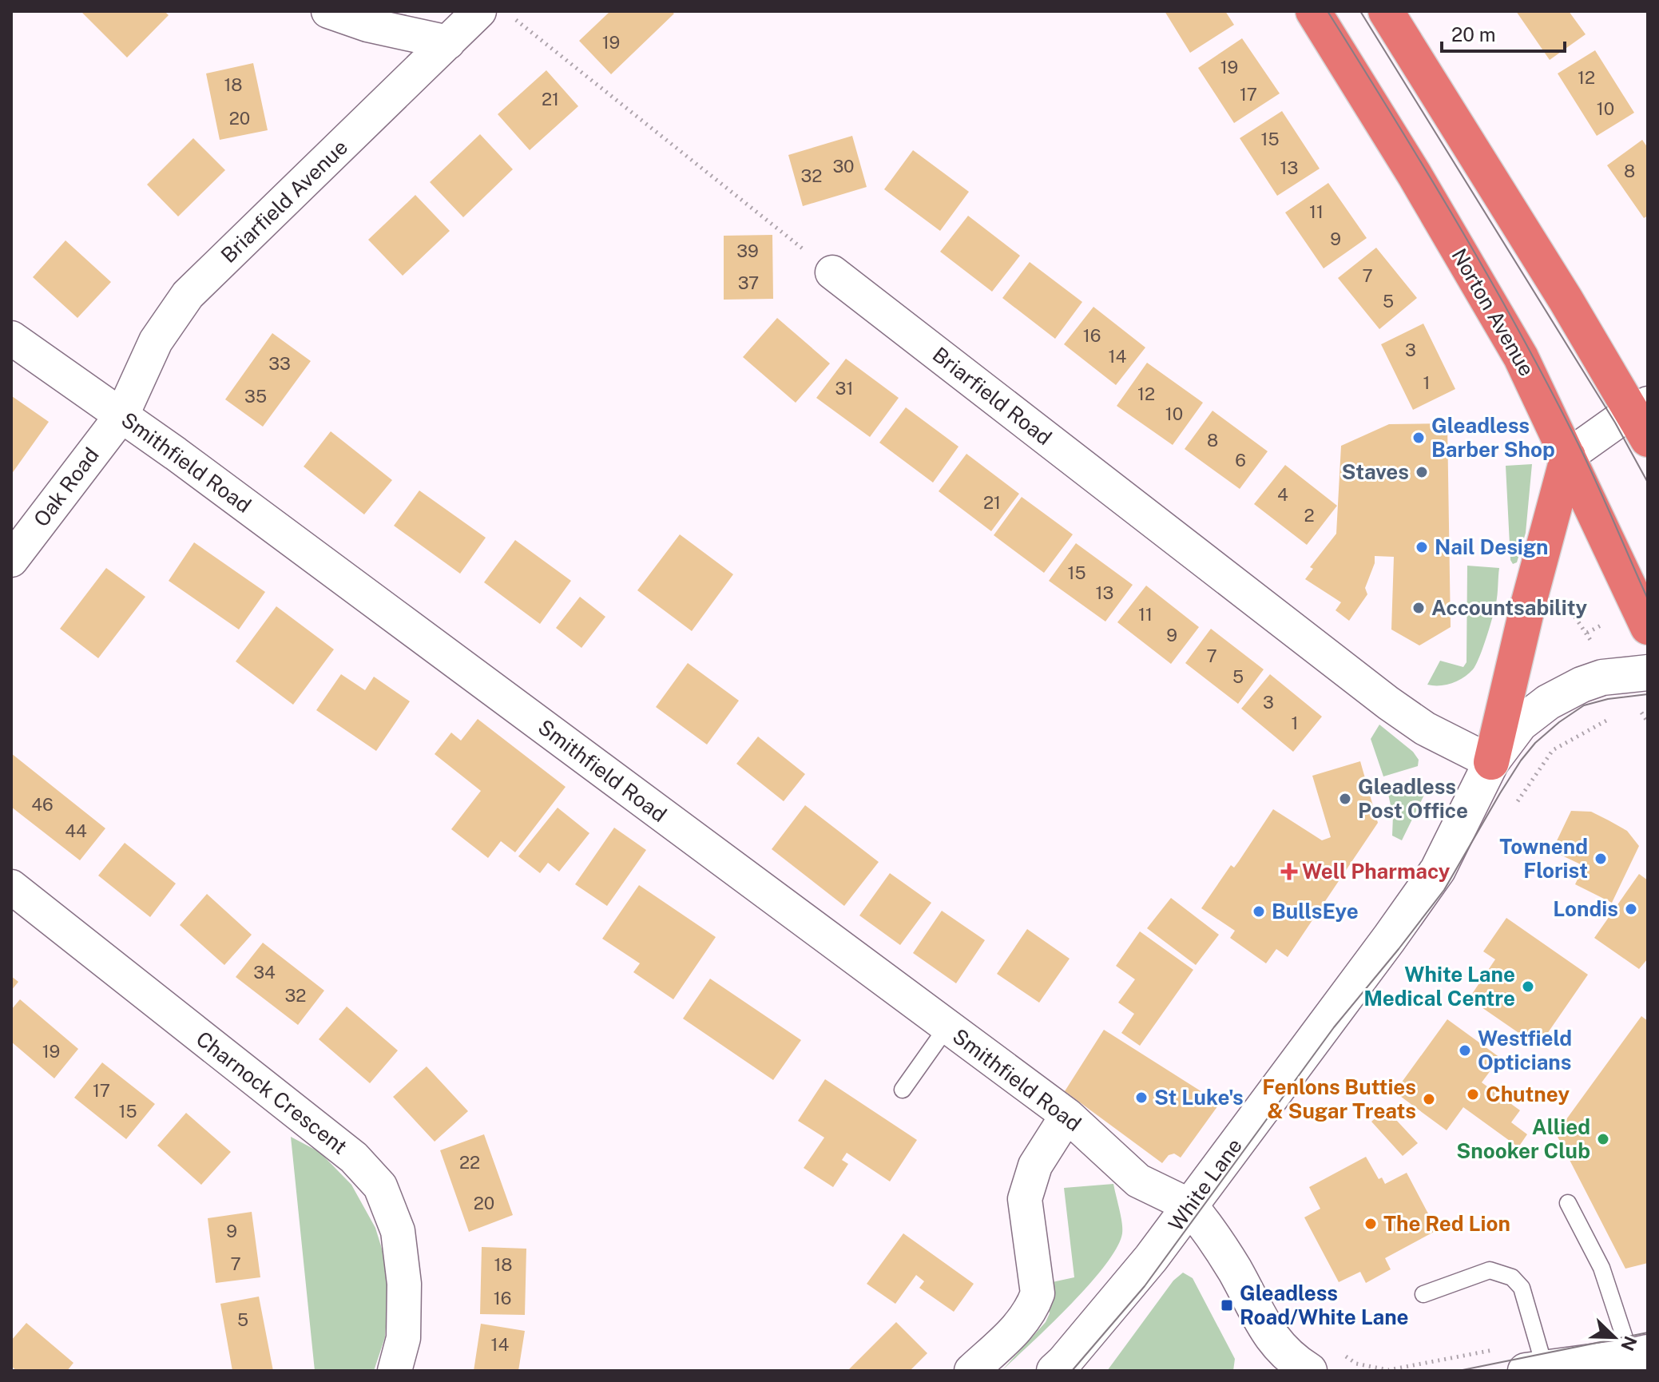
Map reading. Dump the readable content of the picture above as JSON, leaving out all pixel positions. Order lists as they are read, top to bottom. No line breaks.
{"streets":{"highway":["Norton Avenue"],"main road":["White Lane"],"street":["Briarfield Avenue","Briarfield Road","Smithfield Road","Oak Road","Charnock Crescent"]},"crossings":[["Briarfield Avenue","Smithfield Road"],["Briarfield Avenue","Oak Road"],["Briarfield Road","White Lane"],["Smithfield Road","Oak Road"],["Smithfield Road","White Lane"]],"places":{"other":["Gleadless Barber Shop","Staves","Nail Design","Accountsability","Gleadless Post Office","Townend Florist","Londis","BullsEye","White Lane Medical Centre","Westfield Opticians","Chutney","St Luke's","Fenlons Butties & Sugar Treats","Allied Snooker Club","The Red Lion"],"health":["Well Pharmacy"],"transit":["Gleadless Road/White Lane"]},"house_numbers":["19","19","12","18","17","21","10","20","15","30","13","8","32","11","9","39","7","37","5","16","3","14","33","1","31","12","35","10","8","6","4","21","2","15","13","11","9","7","5","3","1","46","44","34","32","19","17","15","22","20","9","7","18","16","5","14"],"scale_bar":"20 m","north":"bottom right"}
